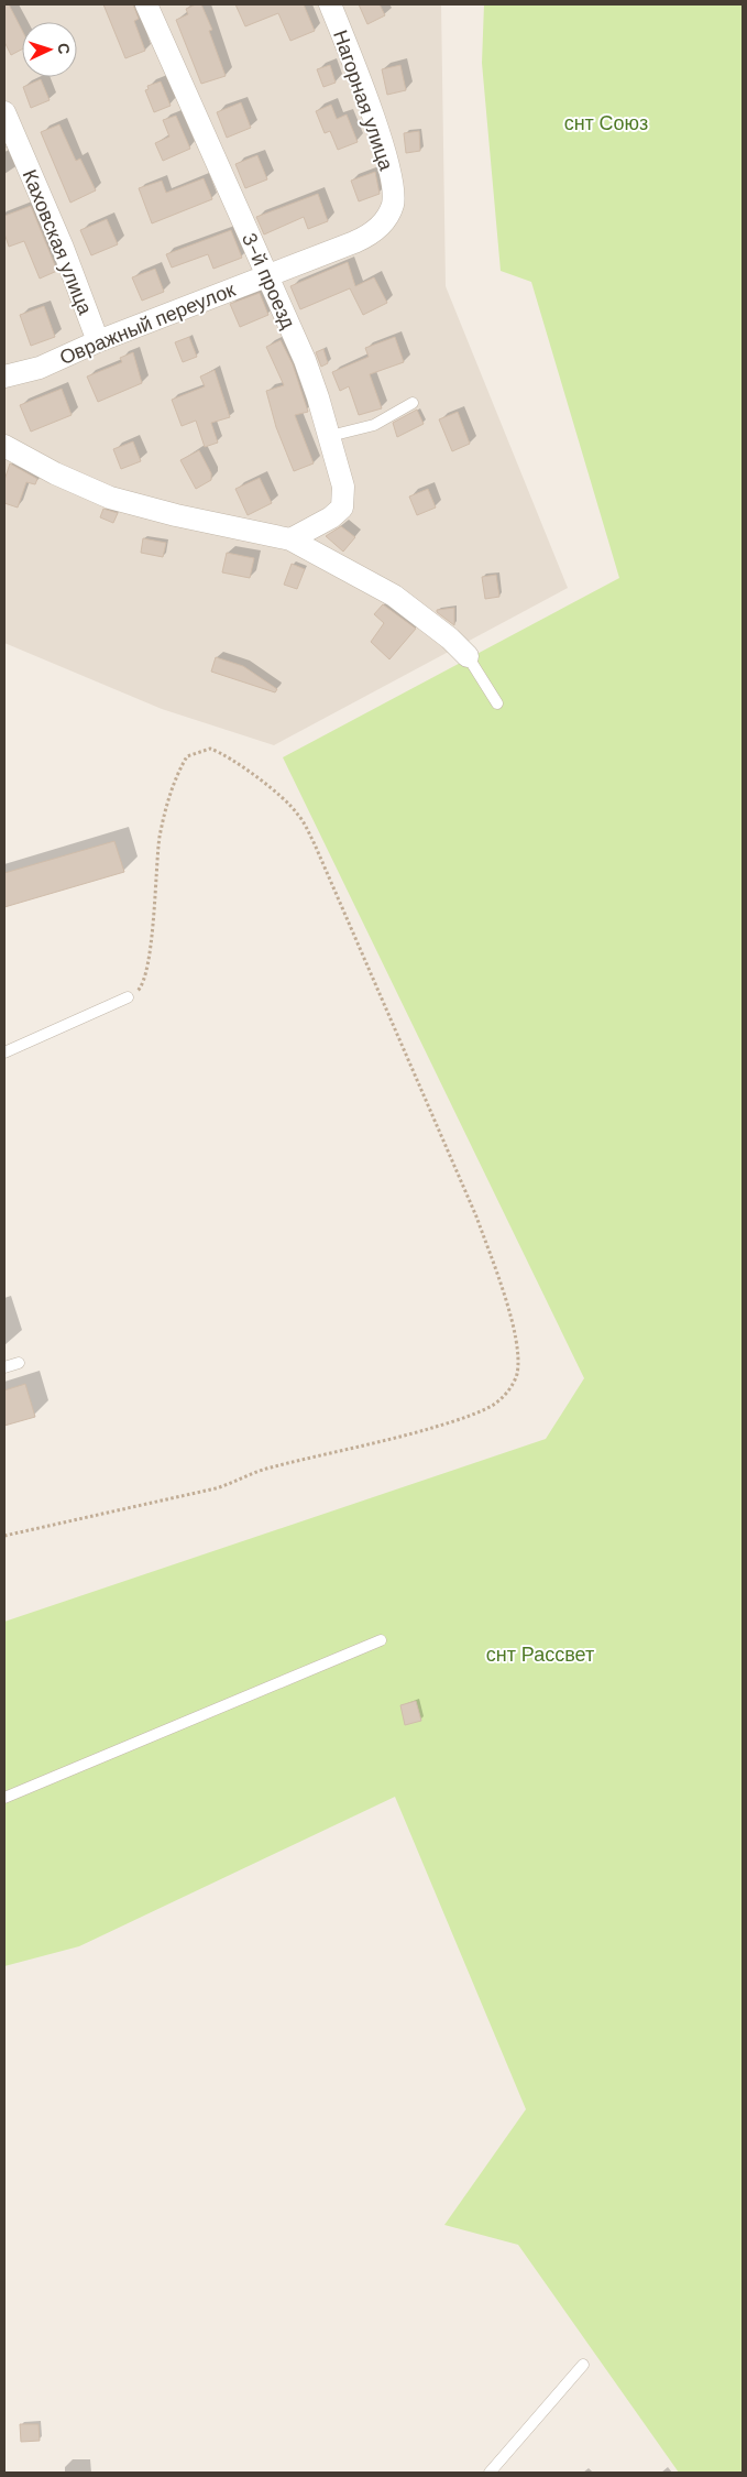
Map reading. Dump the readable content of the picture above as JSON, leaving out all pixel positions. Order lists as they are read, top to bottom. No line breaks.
{"streets":{"street":["Нагорная улица","Каховская улица","3-й проезд","Овражный переулок"]},"crossings":[["Нагорная улица","Овражный переулок"],["Каховская улица","Овражный переулок"],["3-й проезд","Овражный переулок"]],"parks":["снт Союз","снт Рассвет"],"north":"right"}
